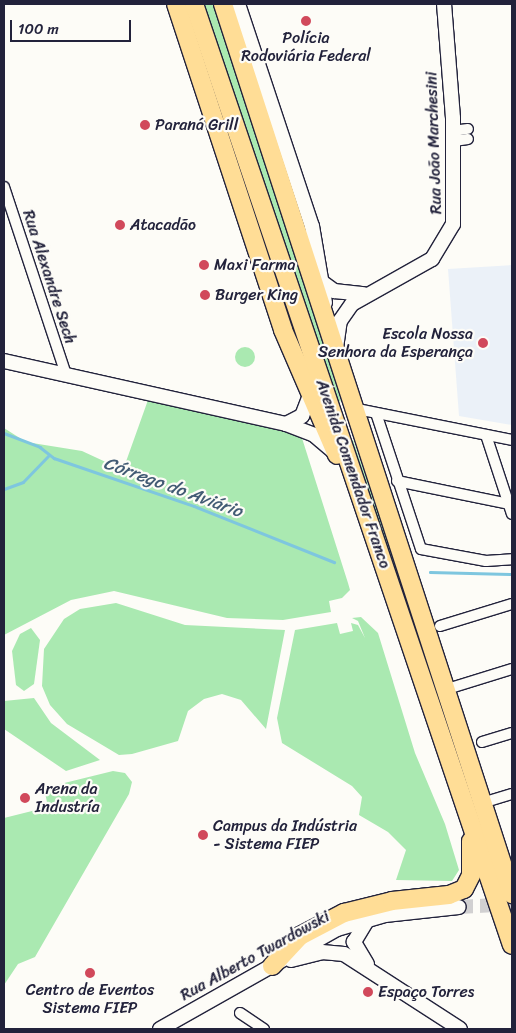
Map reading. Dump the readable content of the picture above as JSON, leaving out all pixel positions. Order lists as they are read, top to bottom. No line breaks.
{"streets":{"highway":["Avenida Comendador Franco"],"main road":["Rua João Marchesini","Rua Alberto Twardowski"],"street":["Rua Alexandre Sech"]},"crossings":[["Rua João Marchesini","Avenida Comendador Franco"]],"water":["Córrego do Aviário"],"places":["Polícia Rodoviária Federal","Paraná Grill","Atacadão","Maxi Farma","Burger King","Escola Nossa Senhora da Esperança","Arena da Industría","Campus da Indústria - Sistema FIEP","Centro de Eventos Sistema FIEP","Espaço Torres"],"scale_bar":"100 m"}
